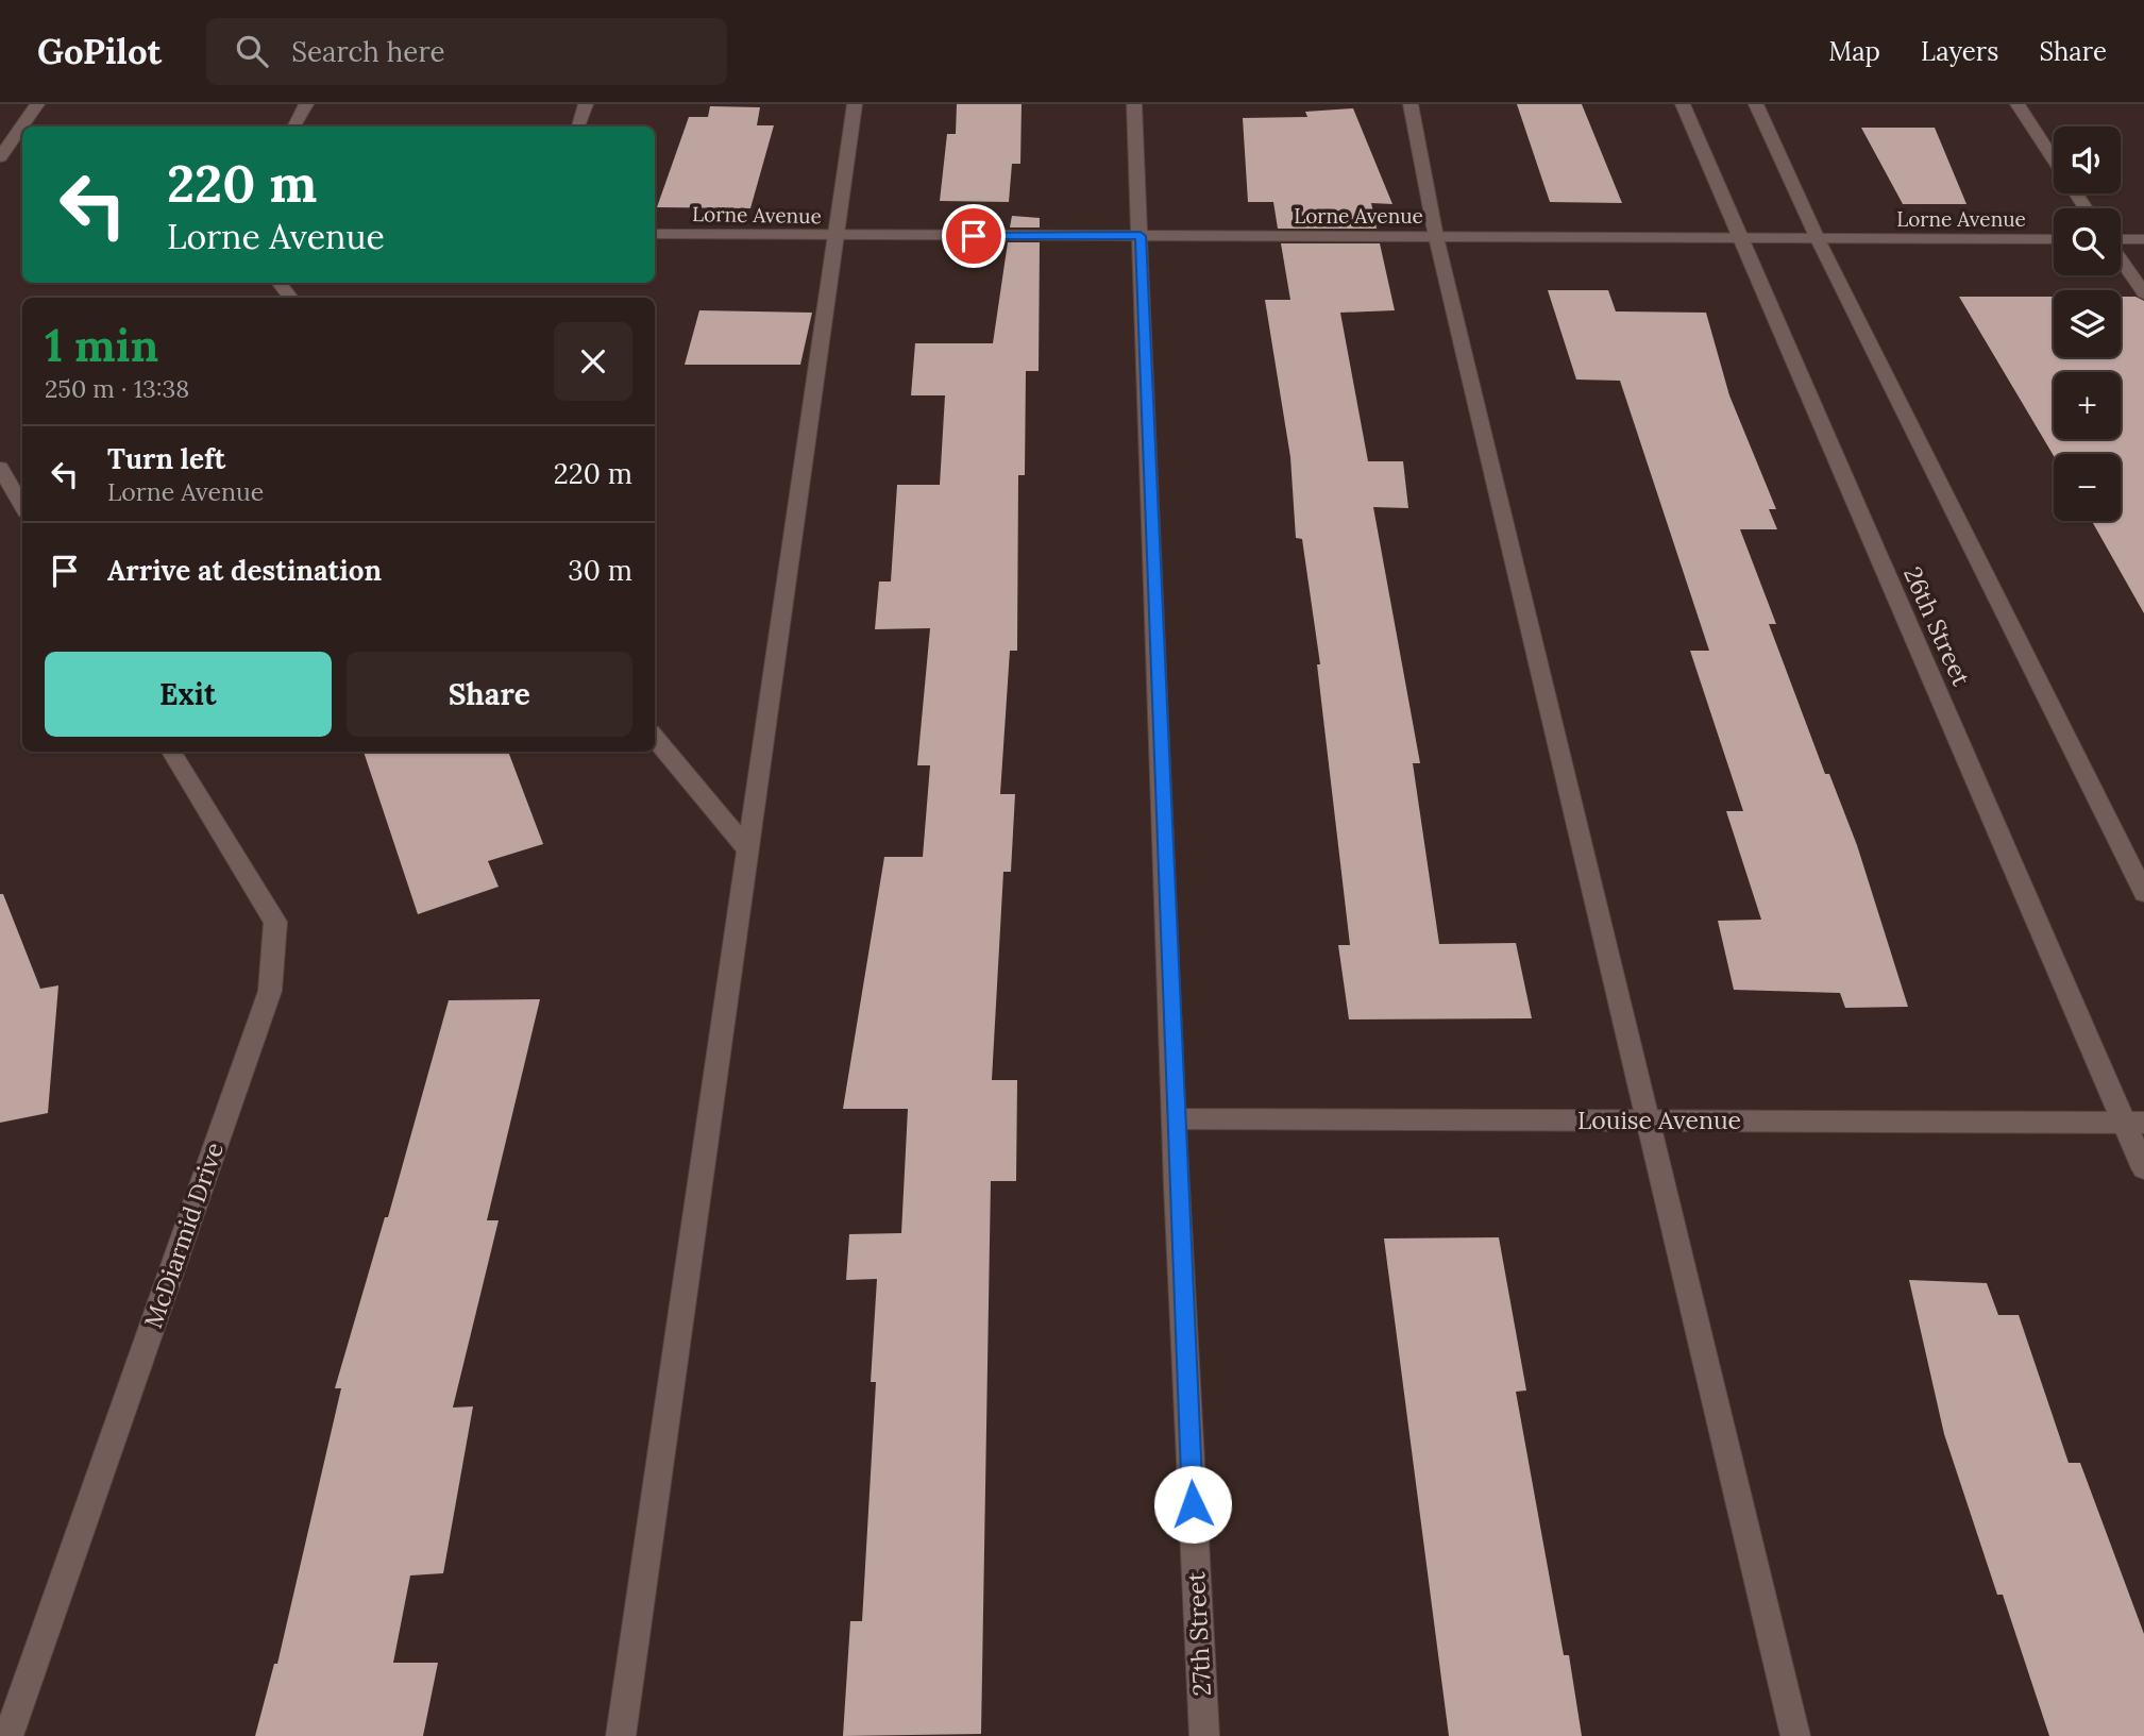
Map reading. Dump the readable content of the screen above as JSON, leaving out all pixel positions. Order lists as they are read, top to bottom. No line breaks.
{"streets":{"street":["Lorne Avenue","26th Street","Louise Avenue","McDiarmid Drive","27th Street"]},"crossings":[["Lorne Avenue","26th Street"],["Lorne Avenue","27th Street"],["26th Street","Louise Avenue"],["Louise Avenue","27th Street"]],"page":{"header":"GoPilot","search":"Search here","nav":["Map","Layers","Share"],"map_buttons":["+","−"],"turn":["220 m","Lorne Avenue"],"heading":["1 min","250 m · 13:38"],"list":[{"name":"Turn left","note":"Lorne Avenue","value":"220 m"},{"name":"Arrive at destination","value":"30 m"}],"buttons":["Exit","Share"]}}
